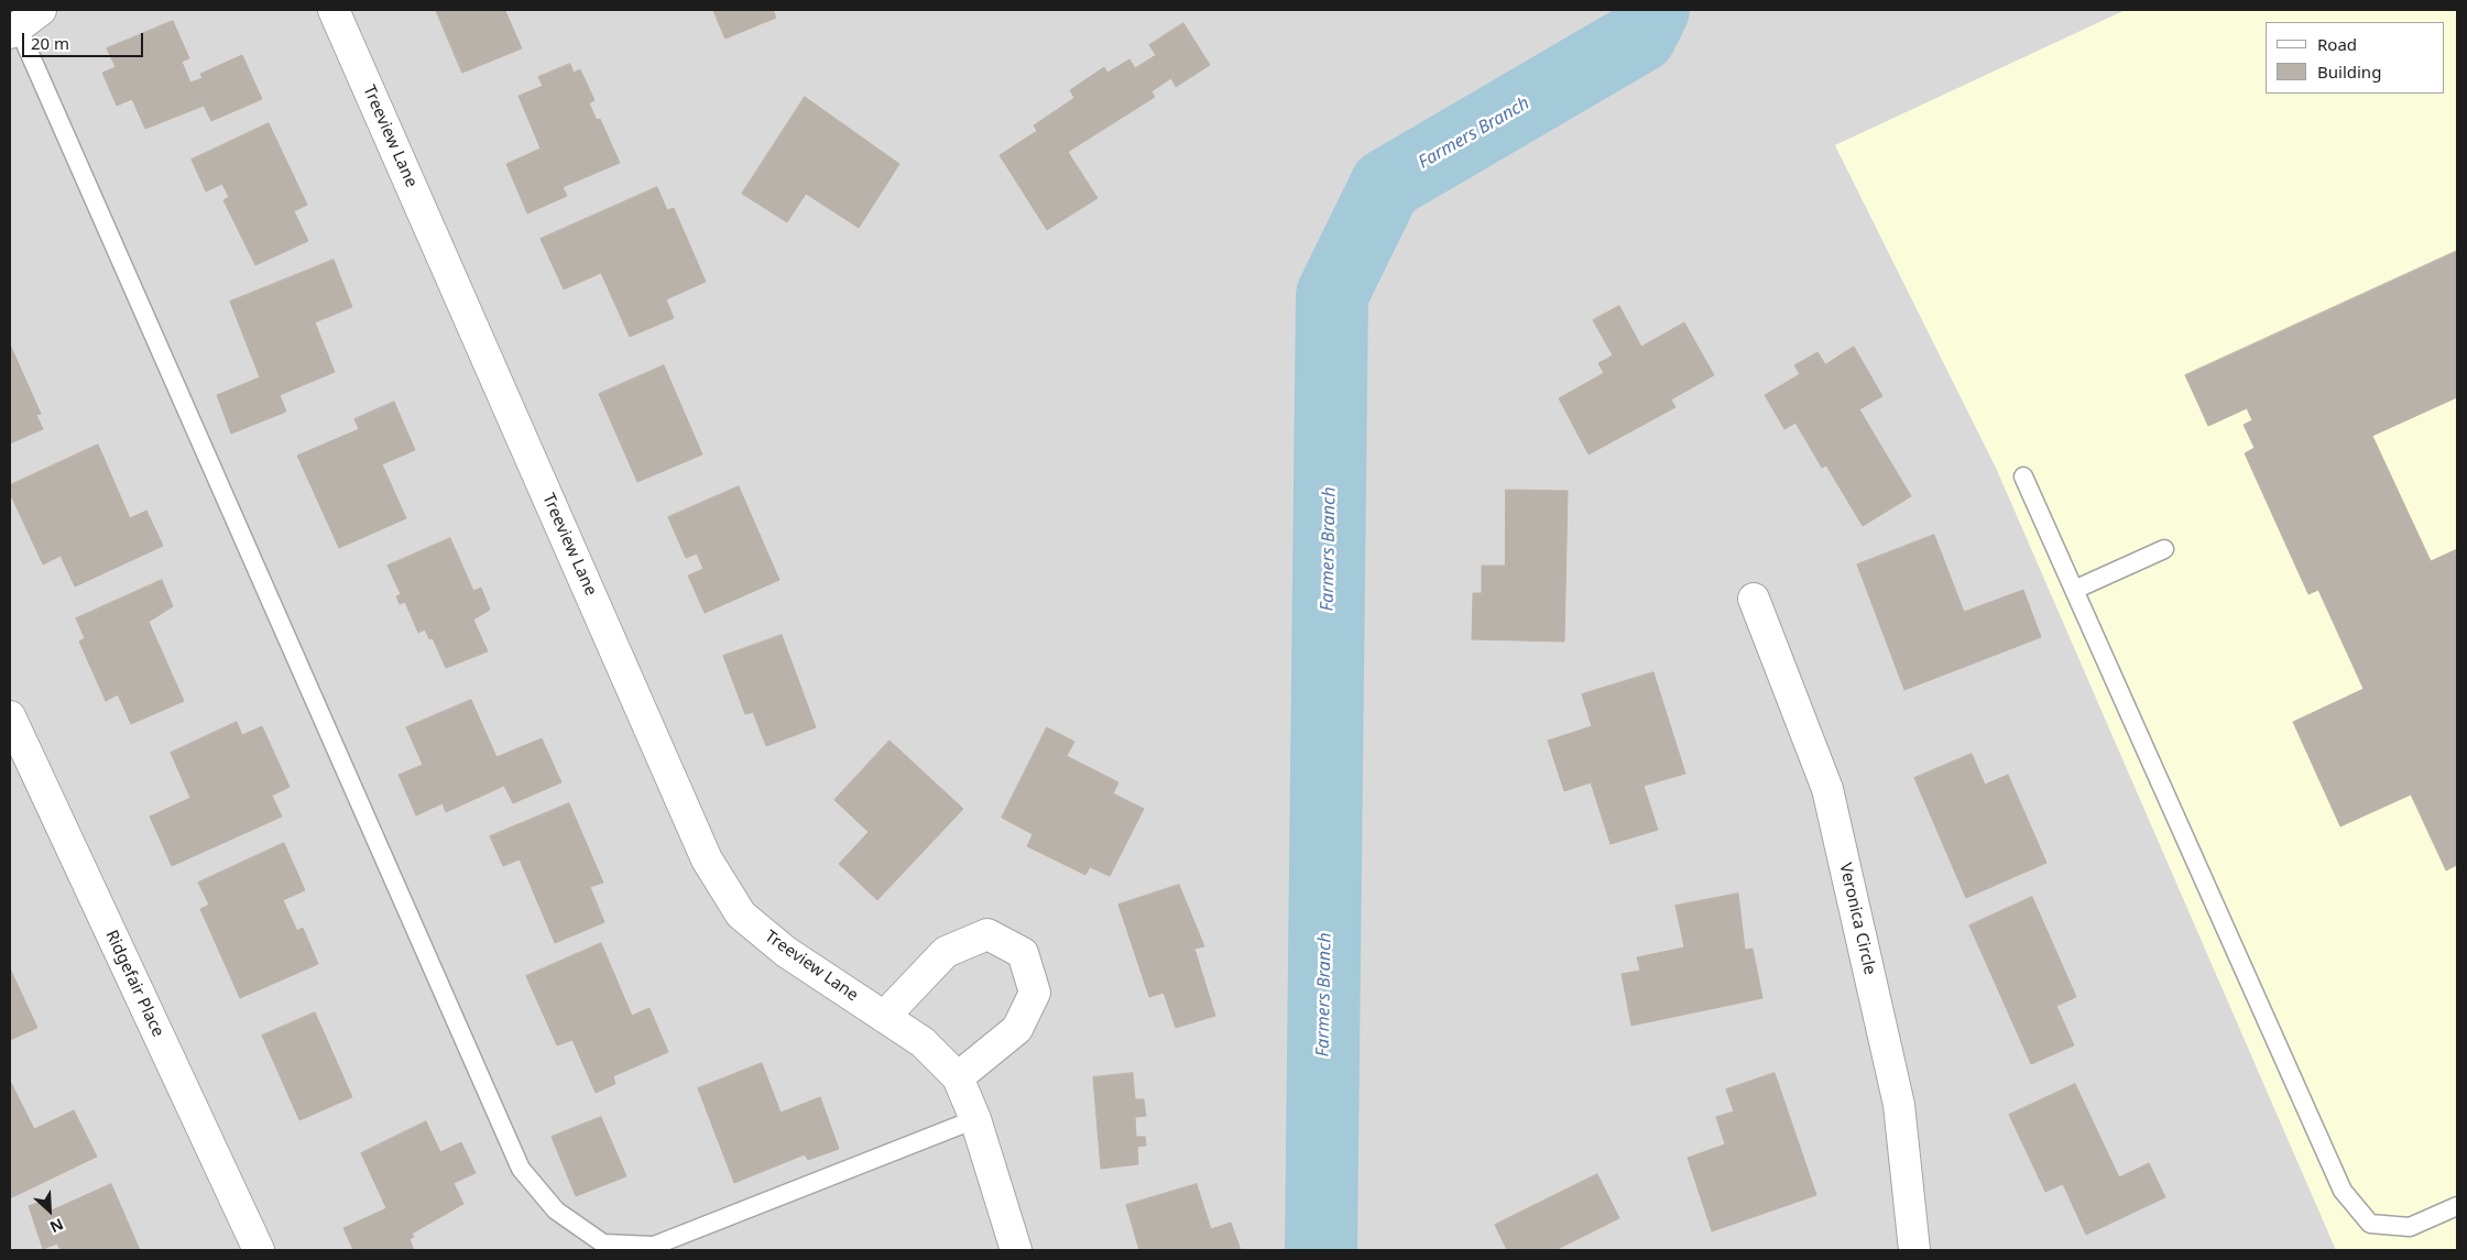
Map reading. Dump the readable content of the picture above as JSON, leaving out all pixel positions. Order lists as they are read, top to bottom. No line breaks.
{"streets":{"street":["Treeview Lane","Veronica Circle","Ridgefair Place"]},"water":["Farmers Branch"],"legend":["Road","Building"],"scale_bar":"20 m","north":"bottom right"}
